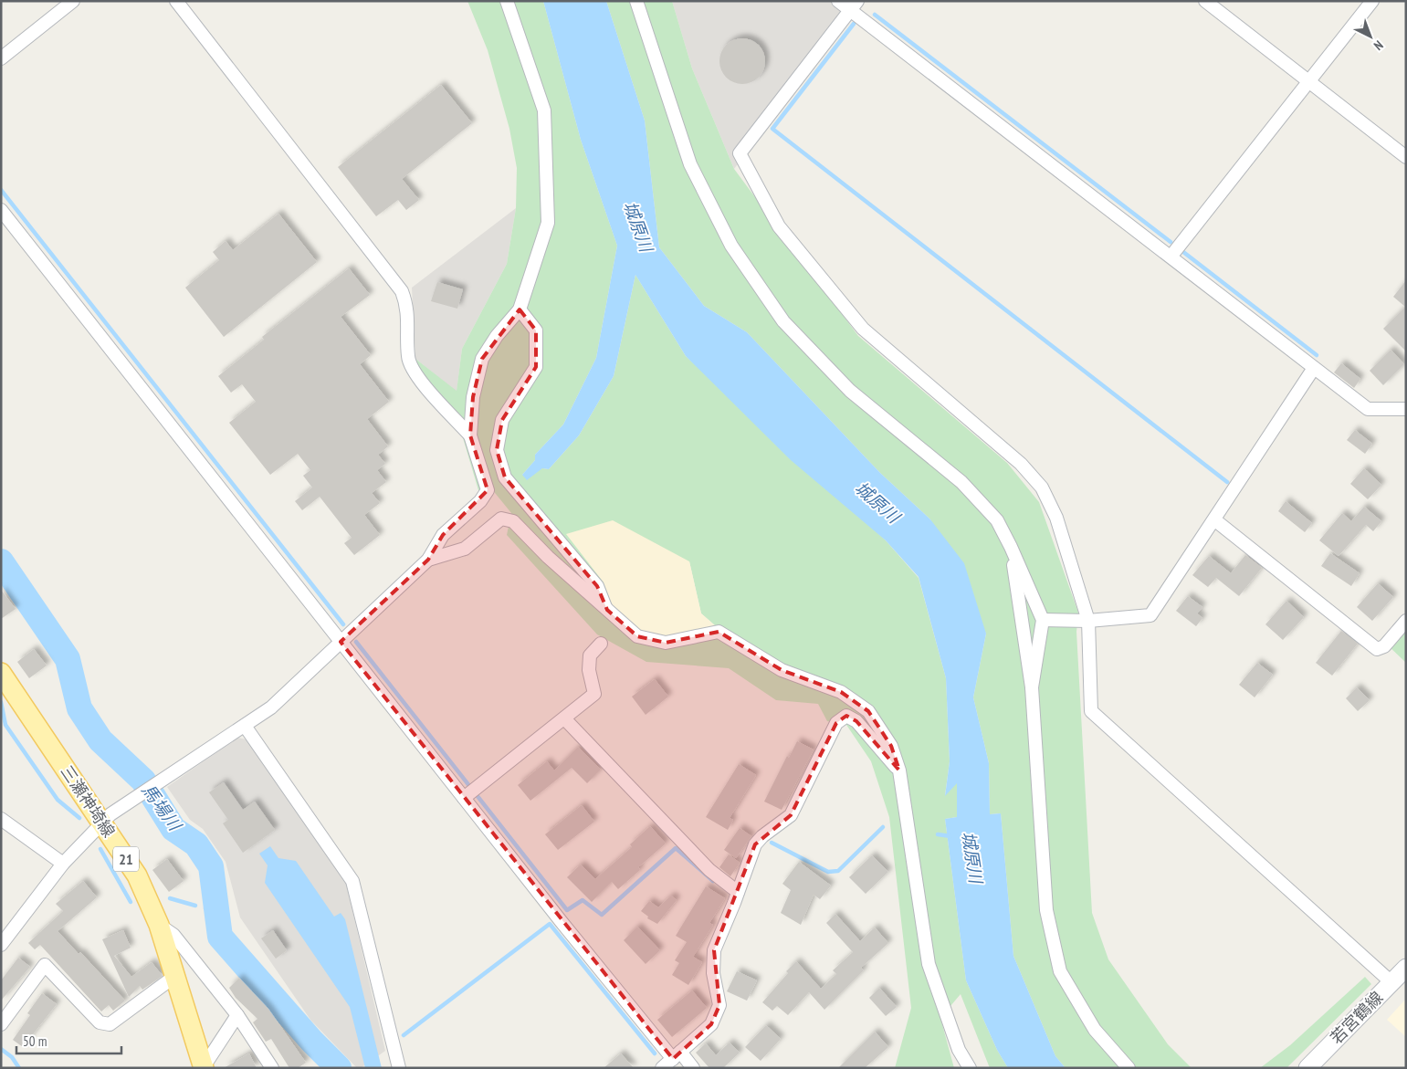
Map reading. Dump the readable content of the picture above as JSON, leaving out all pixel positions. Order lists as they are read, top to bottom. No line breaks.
{"streets":{"main road":["三瀬神埼線","21","若宮鶴線"]},"water":["城原川","馬場川"],"scale_bar":"50 m","north":"bottom right"}
